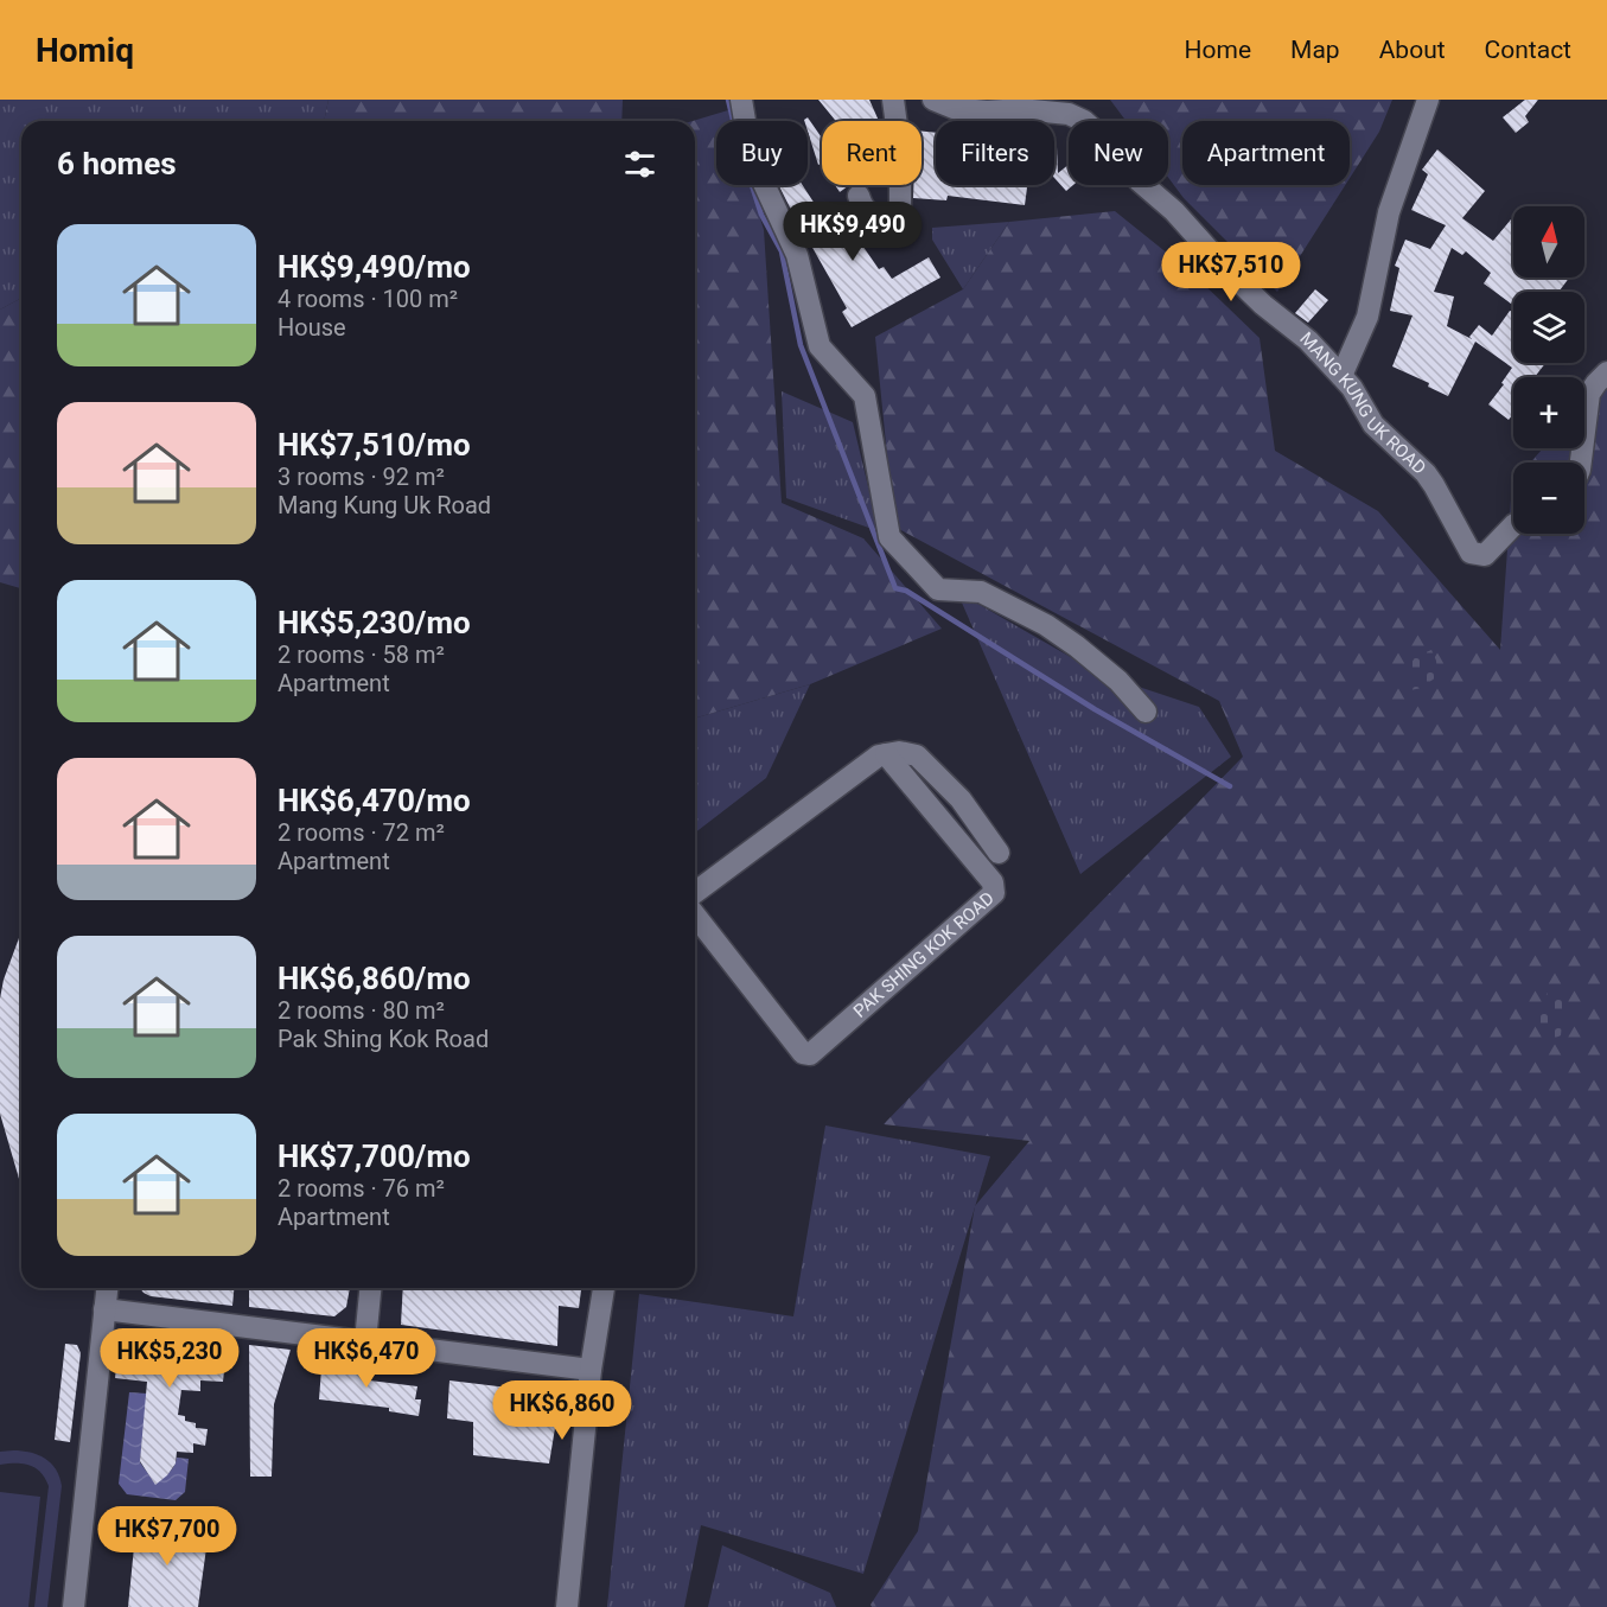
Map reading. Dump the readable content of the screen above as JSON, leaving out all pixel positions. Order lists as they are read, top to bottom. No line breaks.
{"streets":{"street":["MANG KUNG UK ROAD","PAK SHING KOK ROAD"]},"north":"top","page":{"header":"Homiq","nav":["Home","Map","About","Contact"],"chip":["Buy","Rent","Filters","New","Apartment"],"heading":"6 homes","price":["HK$9,490","HK$7,510","HK$5,230","HK$6,470","HK$6,860","HK$7,700"],"map_buttons":["+","−"],"list":[{"name":"HK$9,490/mo","note":"4 rooms · 100 m² · House"},{"name":"HK$7,510/mo","note":"3 rooms · 92 m² · Mang Kung Uk Road"},{"name":"HK$5,230/mo","note":"2 rooms · 58 m² · Apartment"},{"name":"HK$6,470/mo","note":"2 rooms · 72 m² · Apartment"},{"name":"HK$6,860/mo","note":"2 rooms · 80 m² · Pak Shing Kok Road"},{"name":"HK$7,700/mo","note":"2 rooms · 76 m² · Apartment"}]}}
